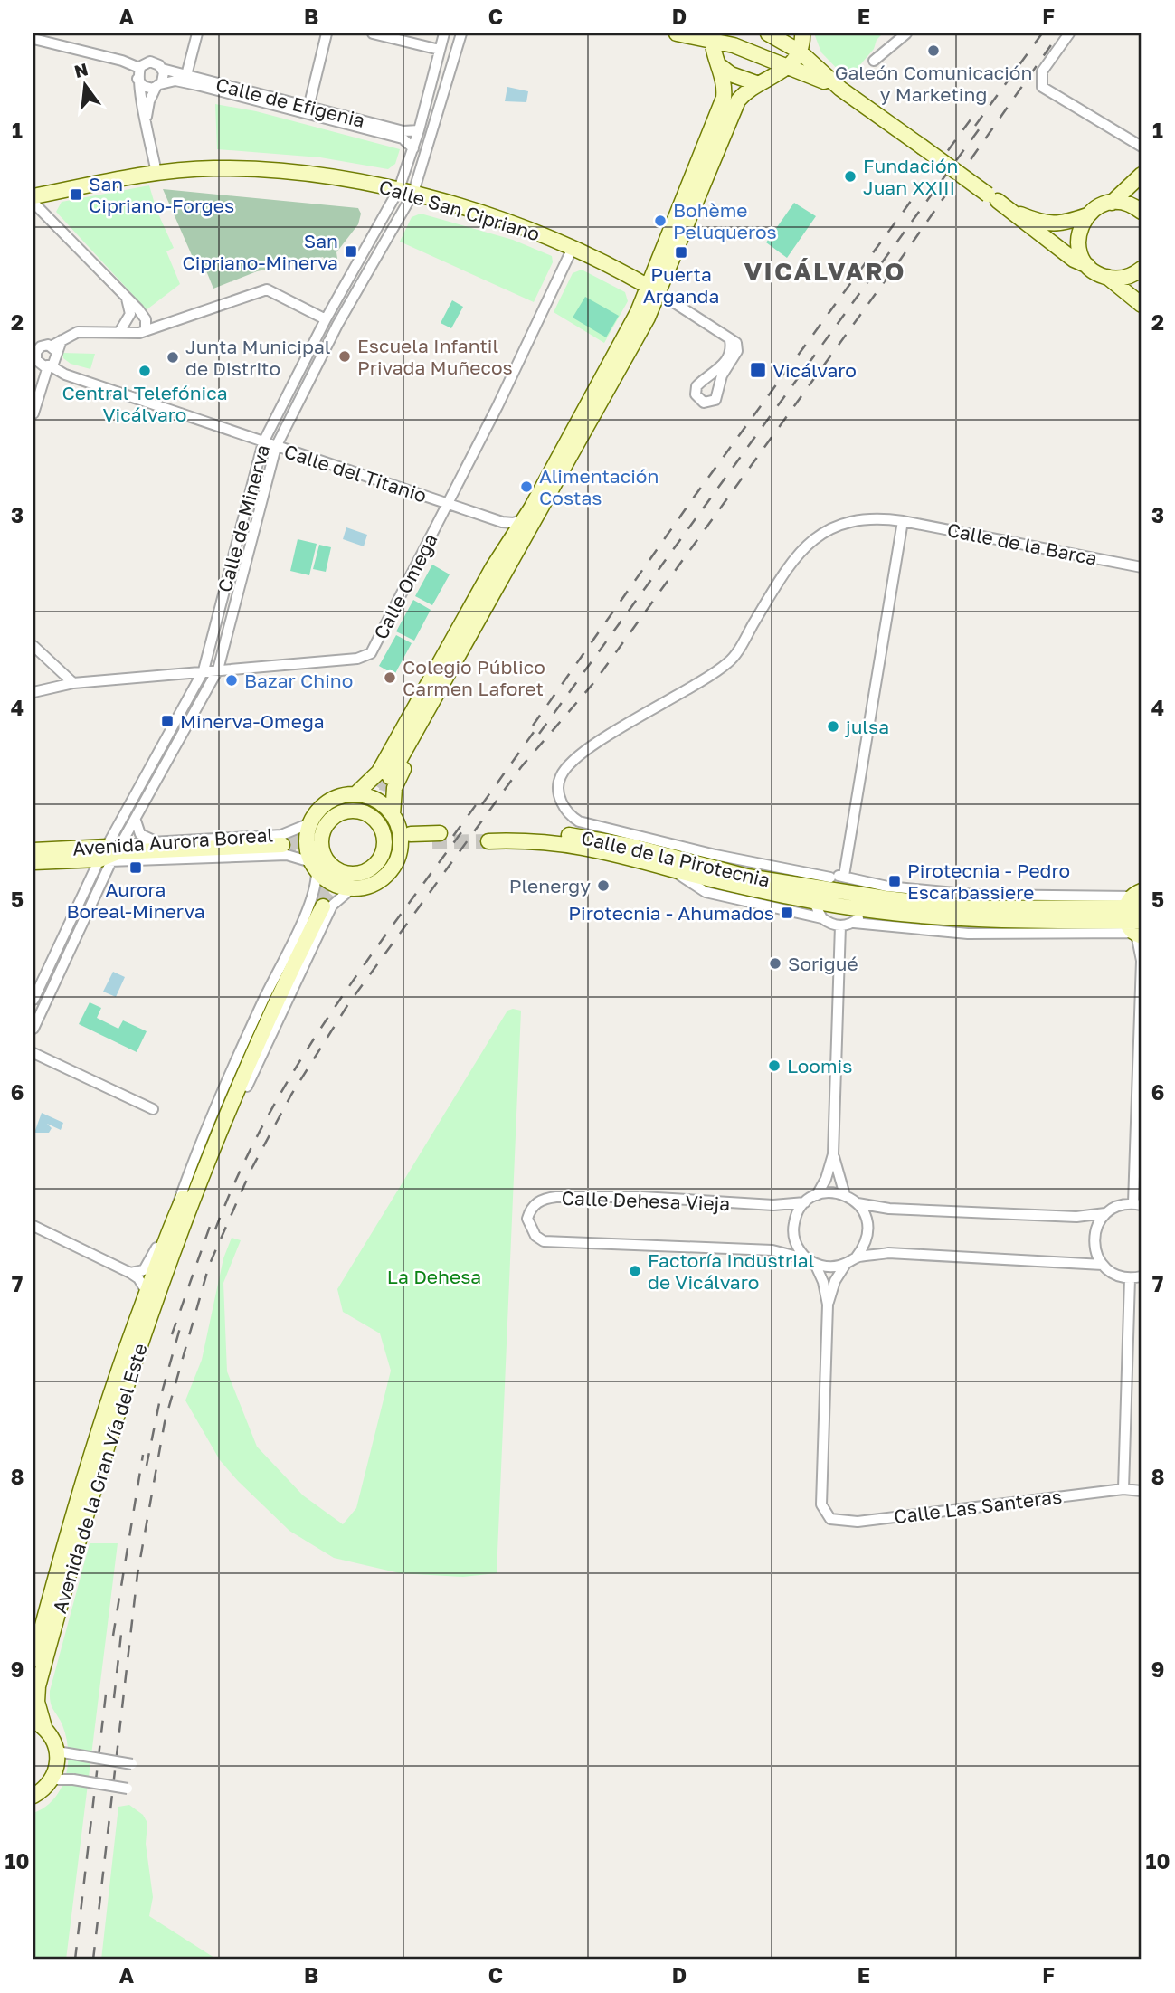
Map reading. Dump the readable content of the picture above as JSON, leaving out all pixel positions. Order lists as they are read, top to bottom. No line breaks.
{"streets":{"main road":["Calle San Cipriano","Avenida Aurora Boreal","Calle de la Pirotecnia","Avenida de la Gran Vía del Este"],"street":["Calle de Efigenia","Calle del Titanio","Calle de Minerva","Calle de la Barca","Calle Omega","Calle Dehesa Vieja","Calle Las Santeras"]},"crossings":[["Calle de Efigenia","Calle de Minerva"],["Calle San Cipriano","Calle de Minerva"],["Calle San Cipriano","Calle Omega"],["Calle del Titanio","Calle de Minerva"],["Calle del Titanio","Calle Omega"],["Calle de Minerva","Calle Omega"],["Calle de Minerva","Avenida Aurora Boreal"],["Calle de la Barca","Calle de la Pirotecnia"],["Avenida Aurora Boreal","Avenida de la Gran Vía del Este"]],"districts":["VICÁLVARO"],"parks":["La Dehesa"],"places":{"other":["Galeón Comunicación y Marketing","Fundación Juan XXIII","Bohème Peluqueros","Escuela Infantil Privada Muñecos","Junta Municipal de Distrito","Central Telefónica Vicálvaro","Alimentación Costas","Colegio Público Carmen Laforet","Bazar Chino","julsa","Plenergy","Sorigué","Loomis","Factoría Industrial de Vicálvaro"],"transit":["San Cipriano-Forges","San Cipriano-Minerva","Puerta Arganda","Vicálvaro","Minerva-Omega","Aurora Boreal-Minerva","Pirotecnia - Pedro Escarbassiere","Pirotecnia - Ahumados"]},"north":"top","grid":{"columns":["A","B","C","D","E","F"],"rows":["1","2","3","4","5","6","7","8","9","10"]}}
